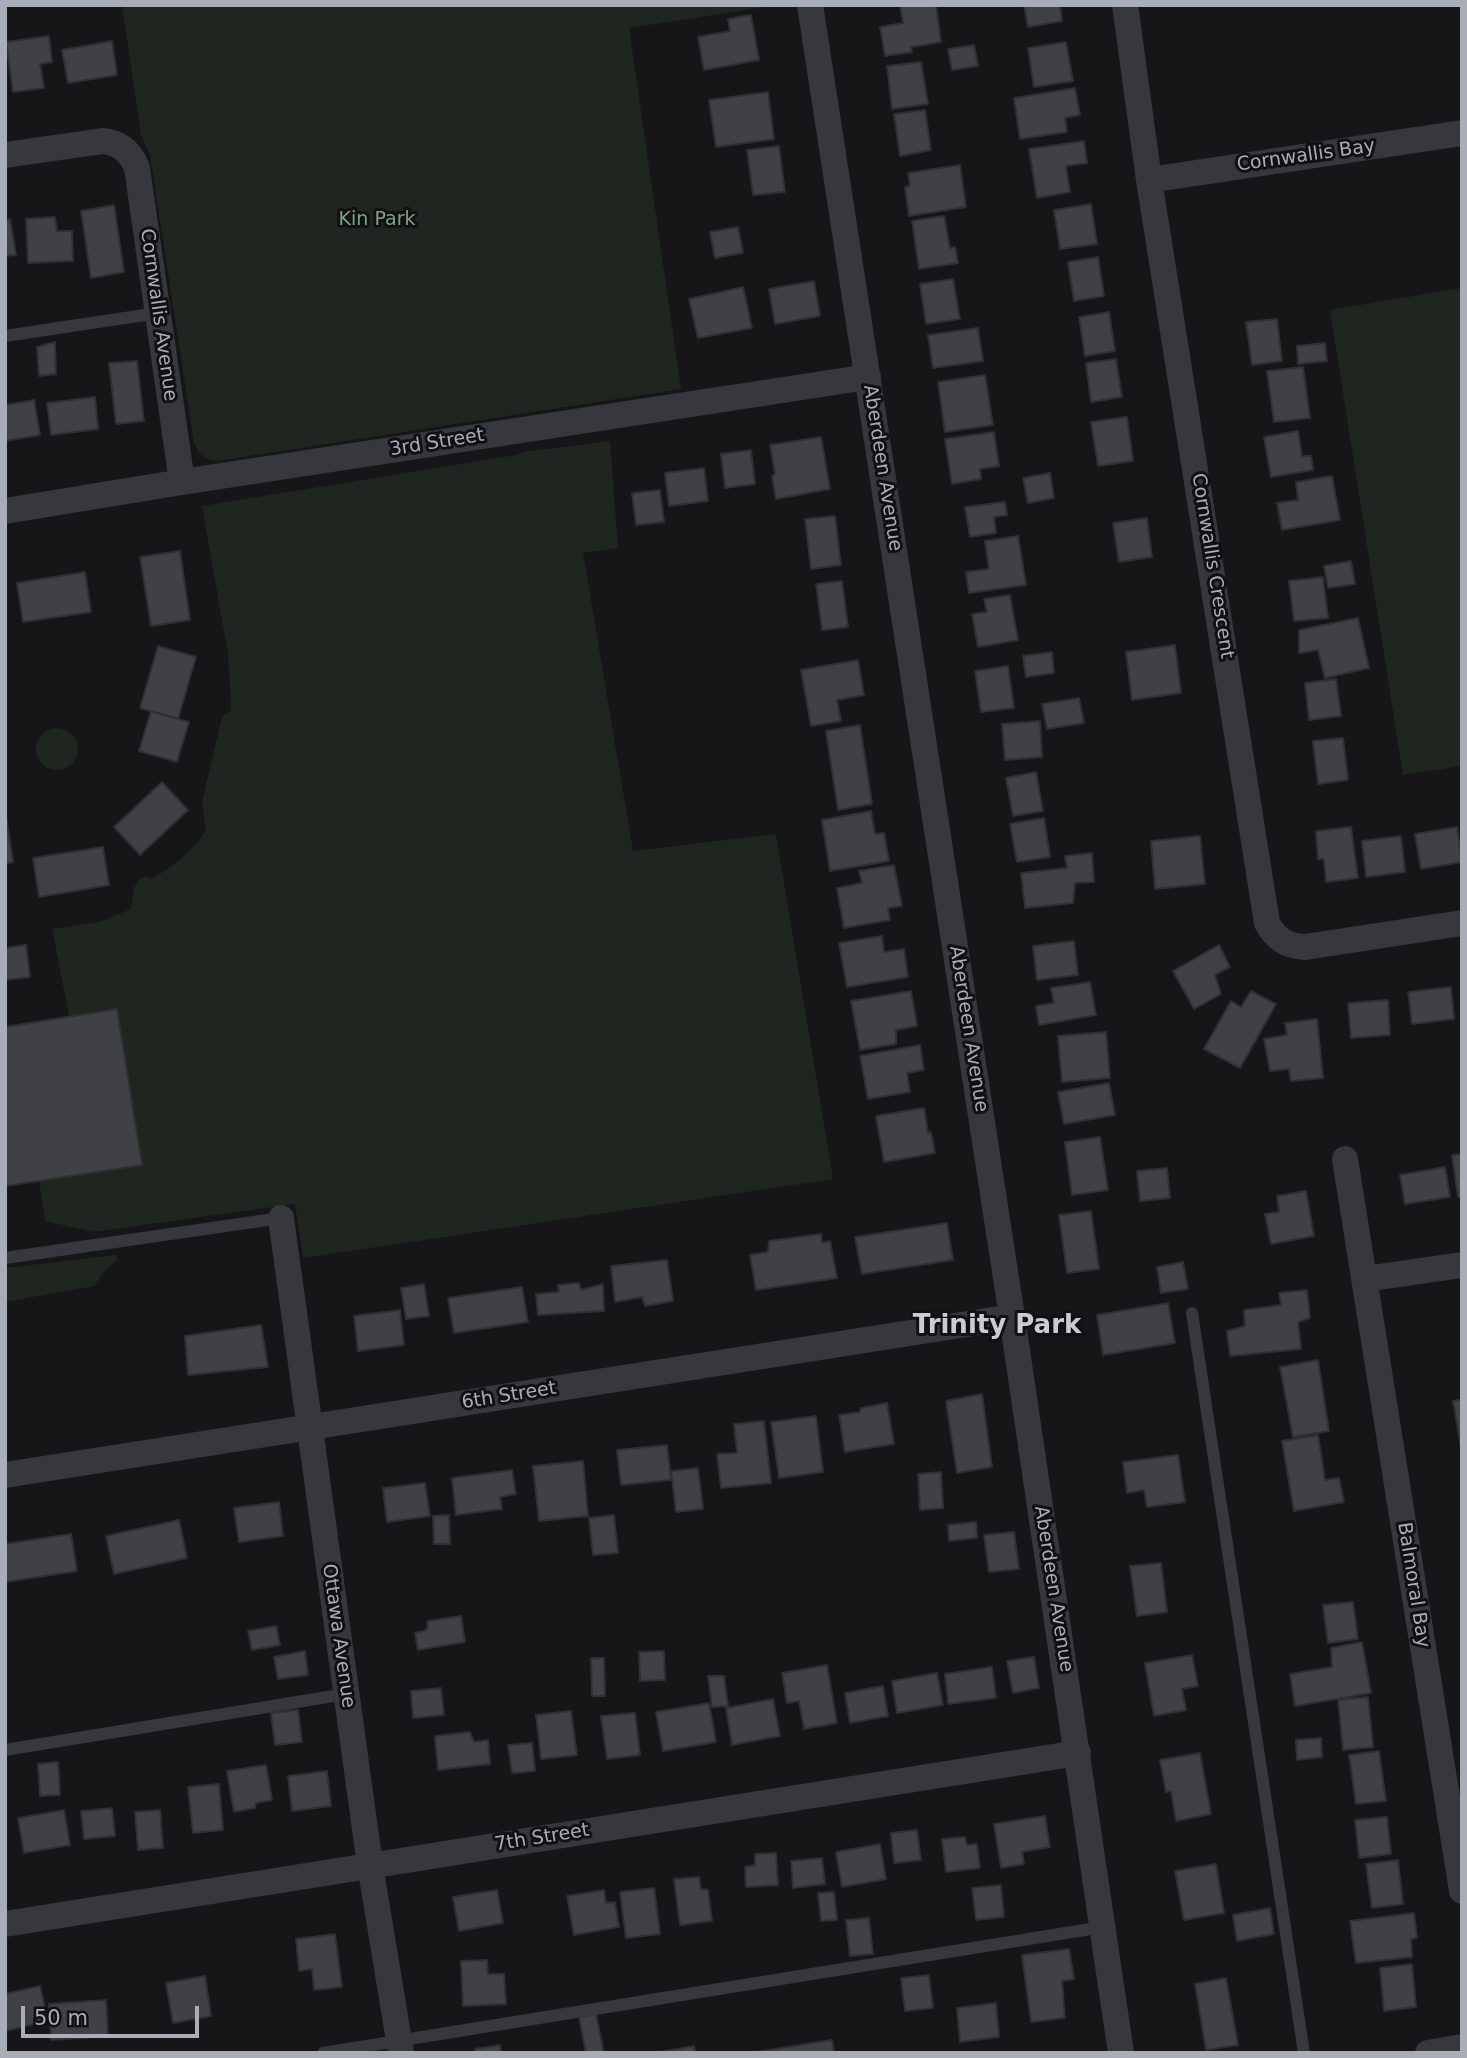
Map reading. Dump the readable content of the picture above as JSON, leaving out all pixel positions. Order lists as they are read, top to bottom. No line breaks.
{"streets":{"street":["Cornwallis Bay","Cornwallis Avenue","3rd Street","Aberdeen Avenue","Cornwallis Crescent","6th Street","Balmoral Bay","Ottawa Avenue","7th Street"]},"crossings":[["Cornwallis Bay","Cornwallis Crescent"],["Cornwallis Avenue","3rd Street"],["3rd Street","Aberdeen Avenue"],["Aberdeen Avenue","6th Street"],["Aberdeen Avenue","7th Street"],["6th Street","Ottawa Avenue"],["Ottawa Avenue","7th Street"]],"districts":["Trinity Park"],"parks":["Kin Park"],"scale_bar":"50 m"}
